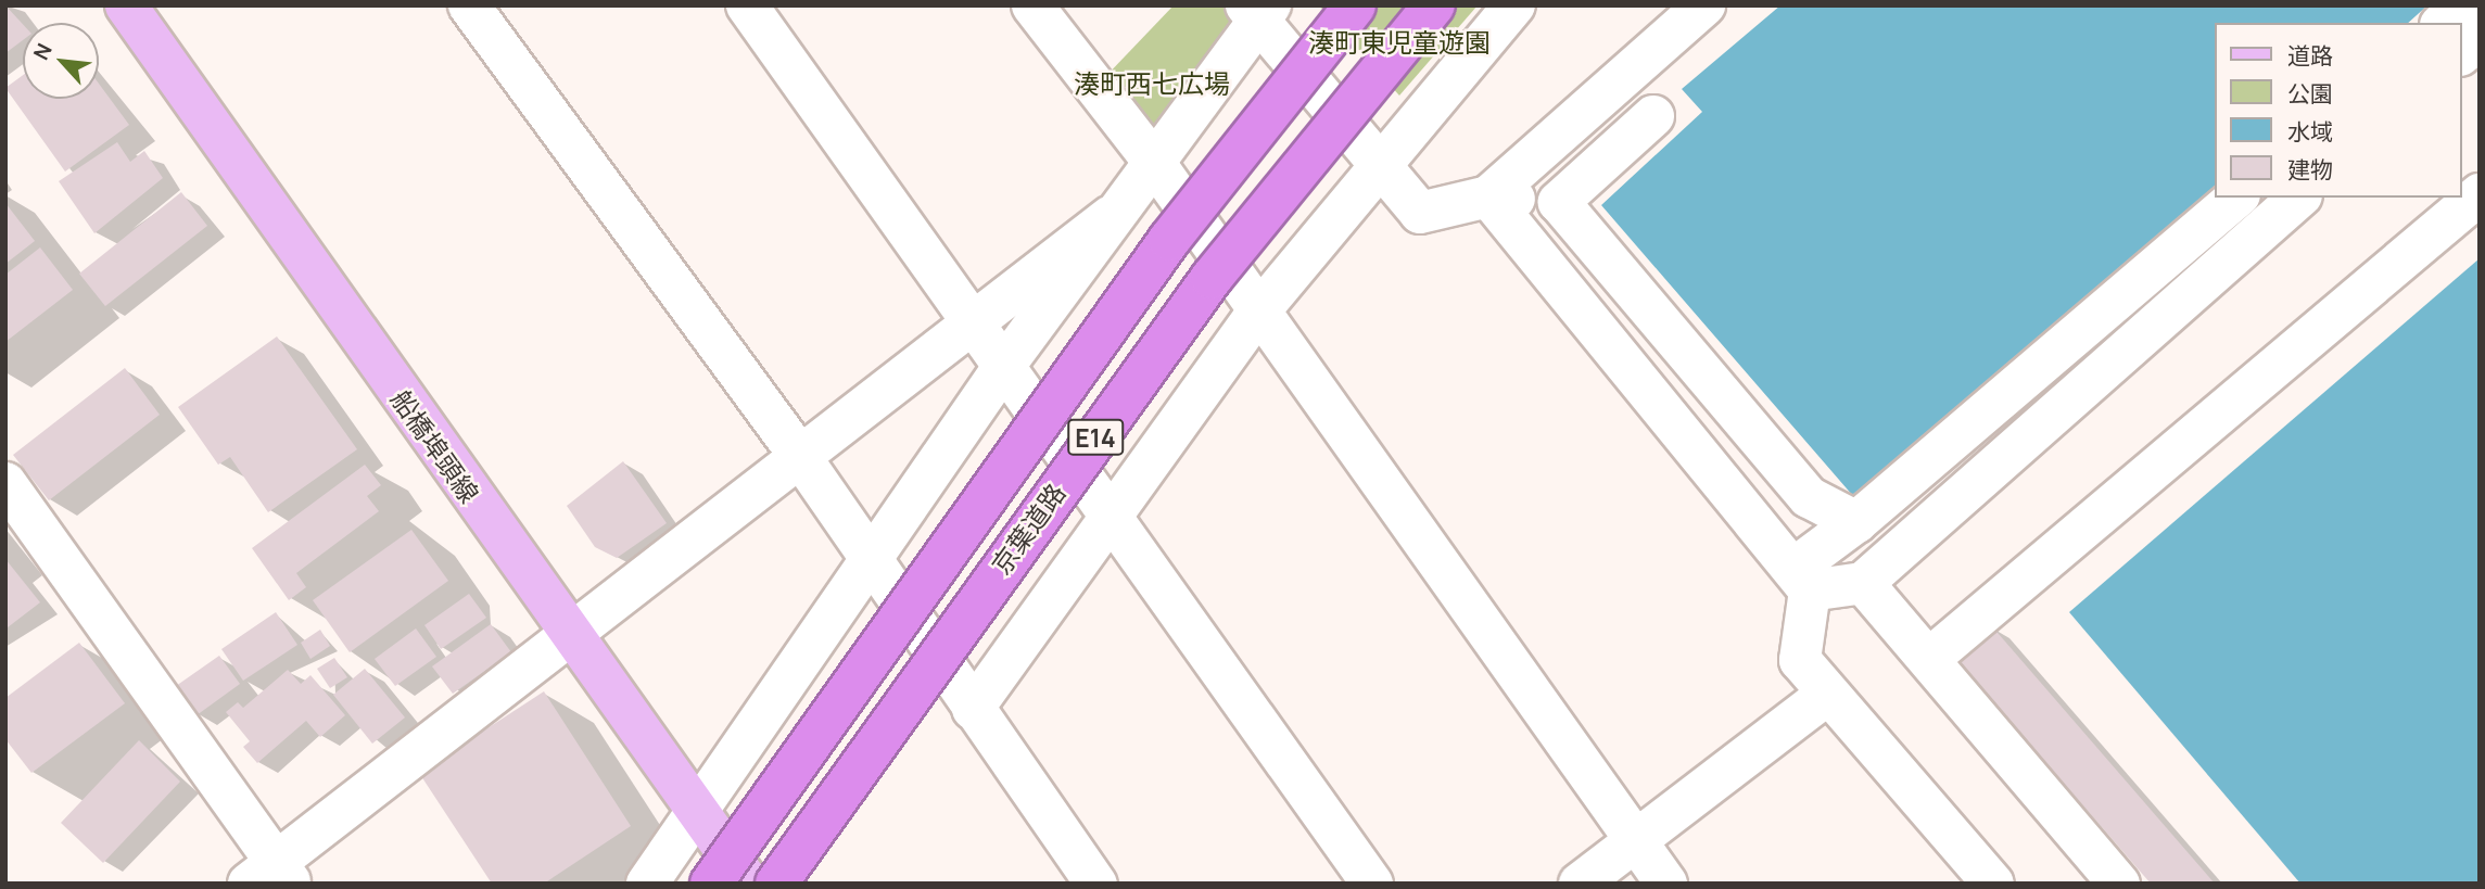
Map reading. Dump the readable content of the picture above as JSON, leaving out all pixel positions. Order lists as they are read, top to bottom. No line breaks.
{"streets":{"highway":["E14","京葉道路"],"main road":["船橋埠頭線"]},"parks":["湊町東児童遊園","湊町西七広場"],"legend":["道路","公園","水域","建物"],"north":"top left"}
